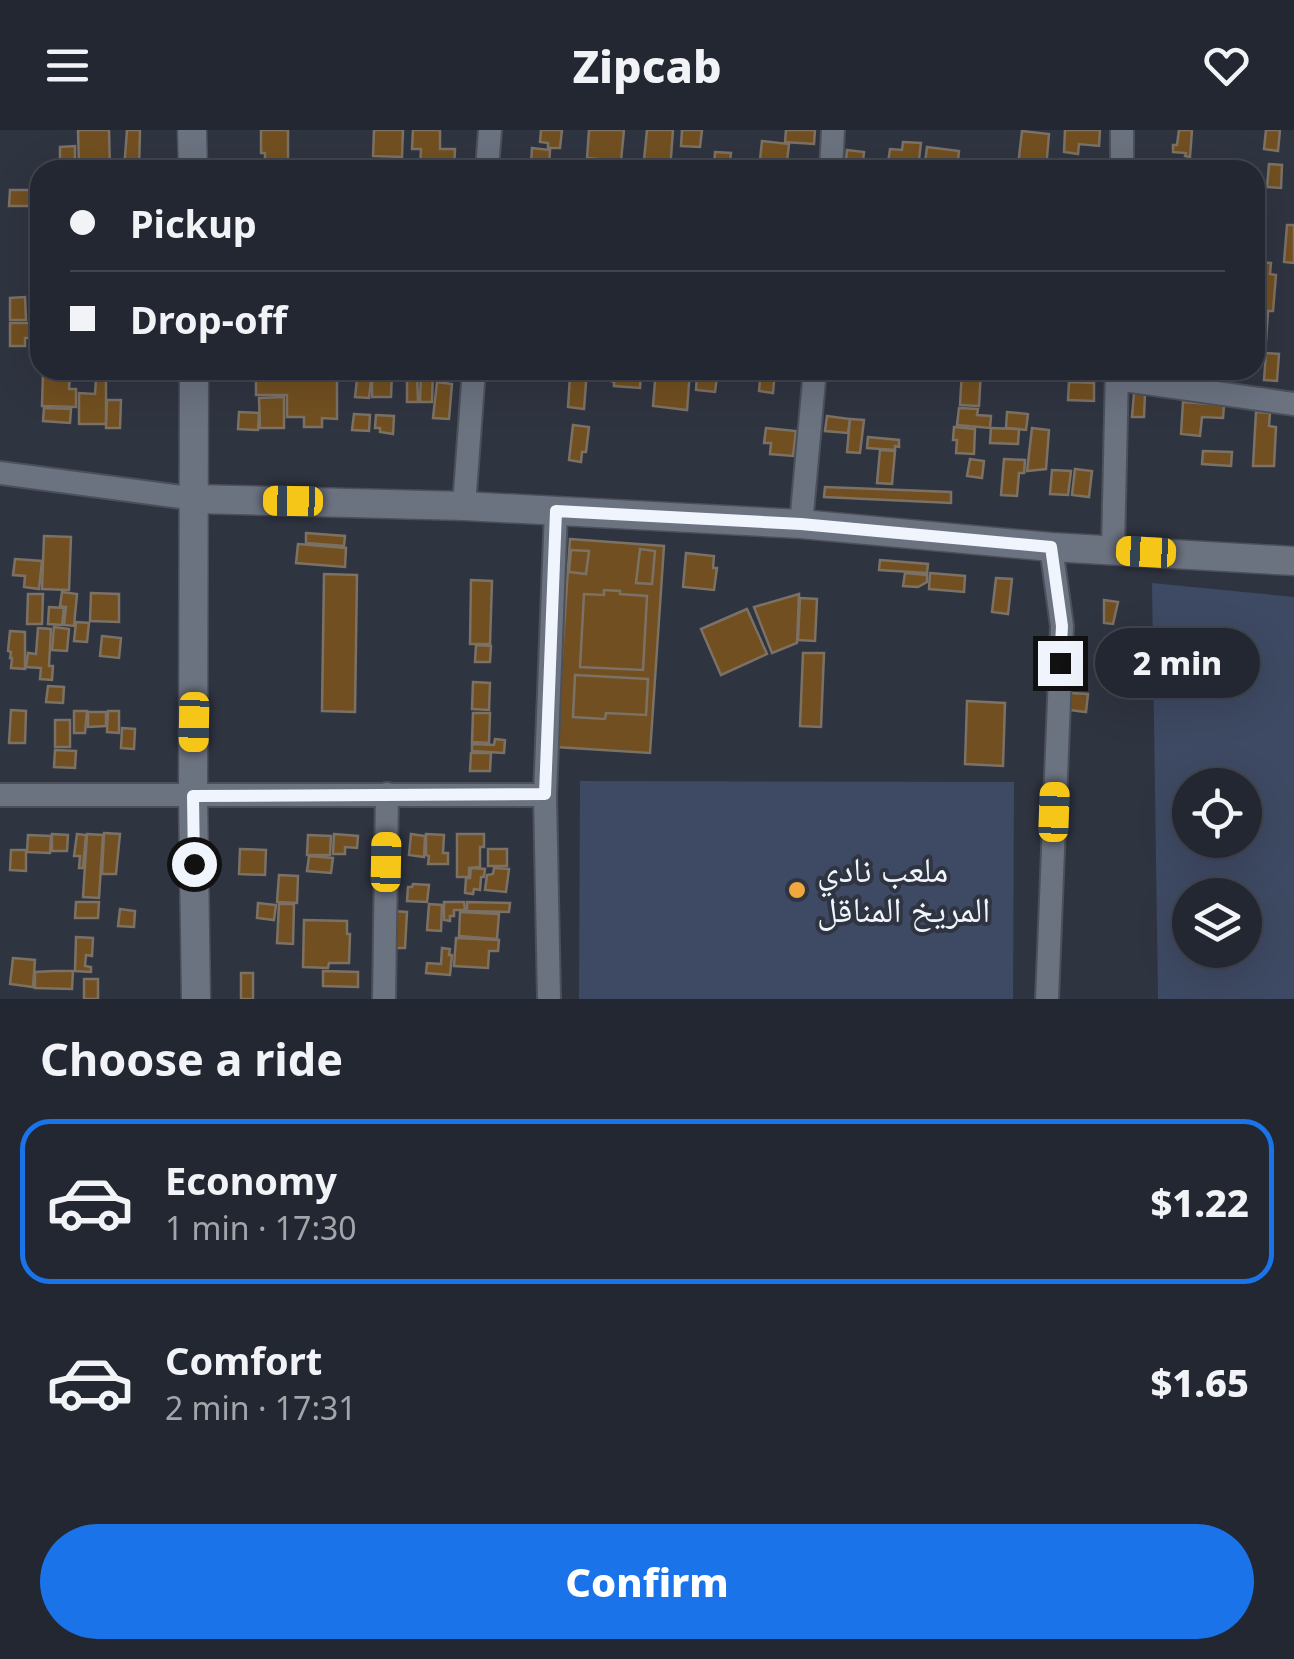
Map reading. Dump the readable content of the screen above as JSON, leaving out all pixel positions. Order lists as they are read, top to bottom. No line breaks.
{"places":["ملعب نادي المريخ المناقل"],"page":{"header":"Zipcab","banner":["Pickup","Drop-off"],"bubble":"2 min","heading":"Choose a ride","list":[{"name":"Economy","note":"1 min · 17:30","value":"$1.22"},{"name":"Comfort","note":"2 min · 17:31","value":"$1.65"}],"buttons":"Confirm"}}
